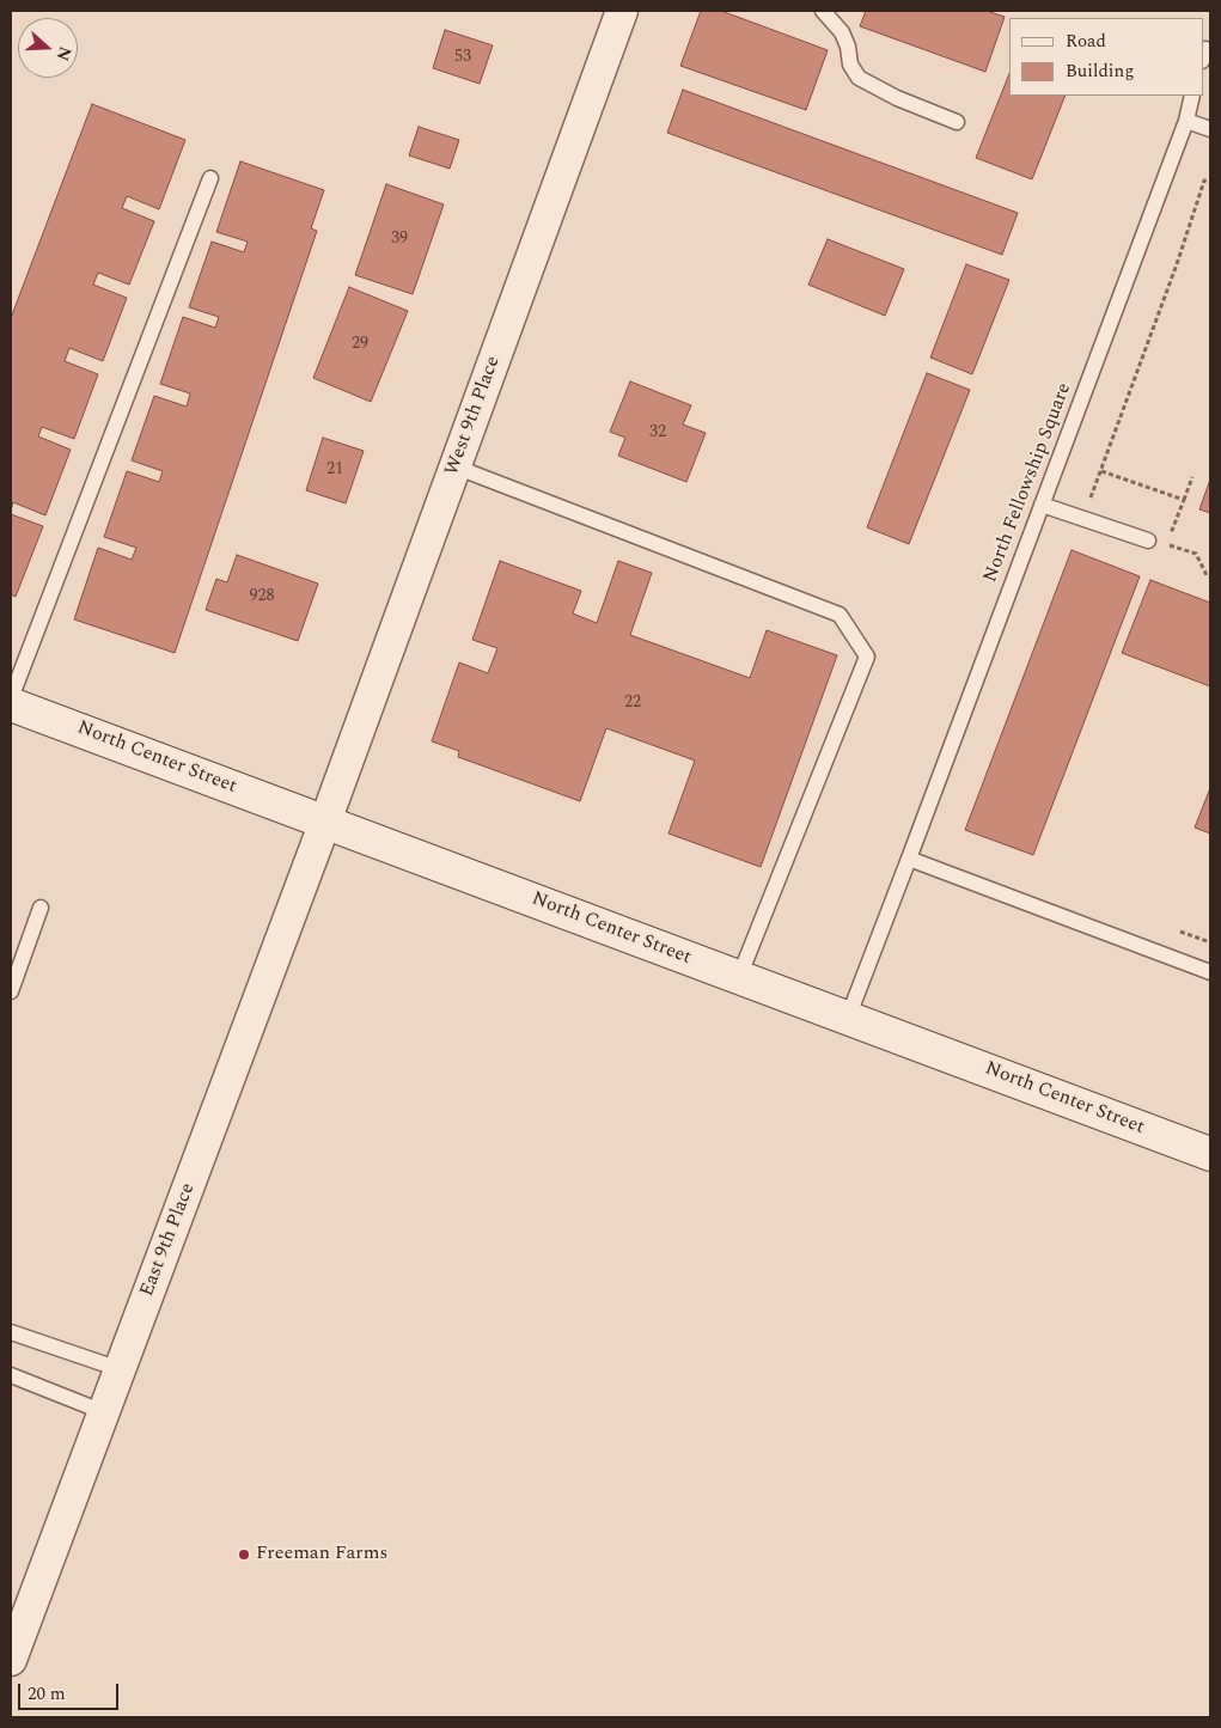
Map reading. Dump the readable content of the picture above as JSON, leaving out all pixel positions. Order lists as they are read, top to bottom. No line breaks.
{"streets":{"street":["West 9th Place","North Center Street","East 9th Place"],"lane":["North Fellowship Square"]},"crossings":[["West 9th Place","North Center Street"],["West 9th Place","East 9th Place"],["North Fellowship Square","North Center Street"],["North Center Street","East 9th Place"]],"places":["Freeman Farms"],"house_numbers":["53","39","29","32","21","928","22"],"legend":["Road","Building"],"scale_bar":"20 m","north":"right"}
